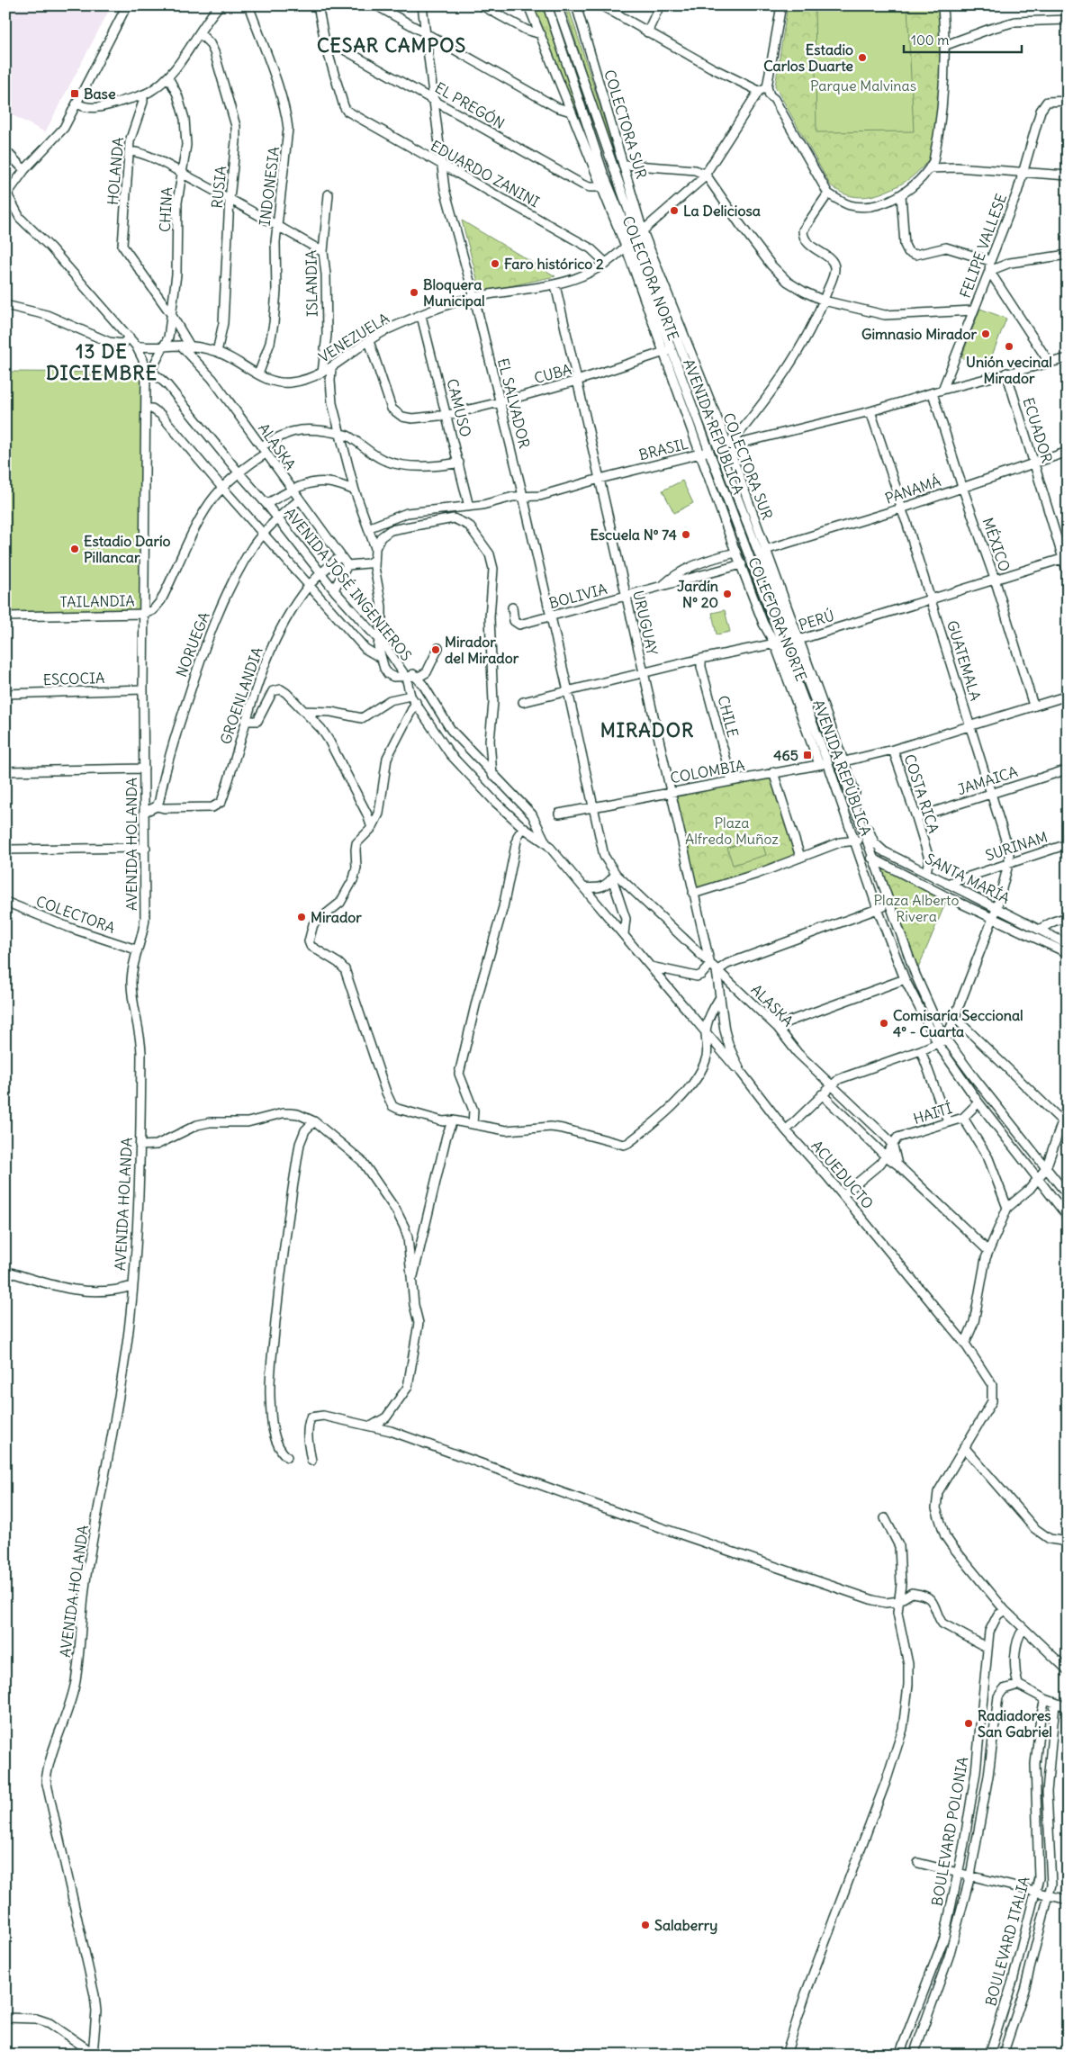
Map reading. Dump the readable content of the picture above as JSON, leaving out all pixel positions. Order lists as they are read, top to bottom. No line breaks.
{"streets":{"street":["EL PREGÓN","COLECTORA SUR","HOLANDA","EDUARDO ZANINI","INDONESIA","RUSIA","CHINA","FELIPE VALLESE","COLECTORA NORTE","ISLANDIA","VENEZUELA","CUBA","EL SALVADOR","CAMUSO","AVENIDA REPÚBLICA","ECUADOR","ALASKA","BRASIL","PANAMÁ","MÉXICO","AVENIDA JOSÉ INGENIEROS","BOLIVIA","TAILANDIA","PERÚ","URUGUAY","NORUEGA","GUATEMALA","ESCOCIA","GROENLANDIA","CHILE","COLOMBIA","JAMAICA","COSTA RICA","AVENIDA HOLANDA","SURINAM","SANTA MARÍA","COLECTORA","HAITÍ","ACUEDUCTO","BOULEVARD POLONIA","BOULEVARD ITALIA"]},"crossings":[["EL PREGÓN","EDUARDO ZANINI"],["EL PREGÓN","COLECTORA NORTE"],["EL PREGÓN","EL SALVADOR"],["COLECTORA SUR","COLECTORA NORTE"],["COLECTORA SUR","VENEZUELA"],["COLECTORA SUR","AVENIDA REPÚBLICA"],["COLECTORA SUR","BRASIL"],["COLECTORA SUR","PANAMÁ"],["COLECTORA SUR","PERÚ"],["COLECTORA SUR","COLOMBIA"],["COLECTORA SUR","SANTA MARÍA"],["HOLANDA","CHINA"],["EDUARDO ZANINI","VENEZUELA"],["EDUARDO ZANINI","EL SALVADOR"],["INDONESIA","VENEZUELA"],["RUSIA","VENEZUELA"],["CHINA","VENEZUELA"],["CHINA","AVENIDA JOSÉ INGENIEROS"],["CHINA","AVENIDA HOLANDA"],["FELIPE VALLESE","VENEZUELA"],["COLECTORA NORTE","VENEZUELA"],["COLECTORA NORTE","CUBA"],["COLECTORA NORTE","AVENIDA REPÚBLICA"],["COLECTORA NORTE","BRASIL"],["COLECTORA NORTE","BOLIVIA"],["COLECTORA NORTE","PERÚ"],["COLECTORA NORTE","COLOMBIA"],["ISLANDIA","VENEZUELA"],["VENEZUELA","CUBA"],["VENEZUELA","EL SALVADOR"],["VENEZUELA","CAMUSO"],["VENEZUELA","ALASKA"],["VENEZUELA","URUGUAY"],["VENEZUELA","AVENIDA HOLANDA"],["CUBA","EL SALVADOR"],["CUBA","CAMUSO"],["CUBA","URUGUAY"],["EL SALVADOR","ALASKA"],["EL SALVADOR","BRASIL"],["EL SALVADOR","BOLIVIA"],["EL SALVADOR","PERÚ"],["EL SALVADOR","COLOMBIA"],["CAMUSO","BRASIL"],["CAMUSO","TAILANDIA"],["AVENIDA REPÚBLICA","BRASIL"],["AVENIDA REPÚBLICA","PERÚ"],["AVENIDA REPÚBLICA","GUATEMALA"],["AVENIDA REPÚBLICA","COLOMBIA"],["AVENIDA REPÚBLICA","SANTA MARÍA"],["AVENIDA REPÚBLICA","HAITÍ"],["ECUADOR","BRASIL"],["ECUADOR","PANAMÁ"],["ECUADOR","PERÚ"],["ALASKA","TAILANDIA"],["ALASKA","URUGUAY"],["ALASKA","NORUEGA"],["ALASKA","GROENLANDIA"],["ALASKA","HAITÍ"],["ALASKA","ACUEDUCTO"],["BRASIL","MÉXICO"],["BRASIL","URUGUAY"],["BRASIL","GUATEMALA"],["PANAMÁ","MÉXICO"],["PANAMÁ","GUATEMALA"],["MÉXICO","PERÚ"],["AVENIDA JOSÉ INGENIEROS","TAILANDIA"],["AVENIDA JOSÉ INGENIEROS","NORUEGA"],["AVENIDA JOSÉ INGENIEROS","GROENLANDIA"],["AVENIDA JOSÉ INGENIEROS","ACUEDUCTO"],["BOLIVIA","URUGUAY"],["TAILANDIA","AVENIDA HOLANDA"],["PERÚ","URUGUAY"],["PERÚ","GUATEMALA"],["PERÚ","CHILE"],["URUGUAY","COLOMBIA"],["URUGUAY","SANTA MARÍA"],["NORUEGA","GROENLANDIA"],["GUATEMALA","JAMAICA"],["GUATEMALA","SURINAM"],["GUATEMALA","SANTA MARÍA"],["ESCOCIA","AVENIDA HOLANDA"],["CHILE","COLOMBIA"],["JAMAICA","COSTA RICA"],["COSTA RICA","SANTA MARÍA"],["AVENIDA HOLANDA","COLECTORA"],["SURINAM","SANTA MARÍA"],["HAITÍ","ACUEDUCTO"]],"districts":["CESAR CAMPOS","13 DE DICIEMBRE","MIRADOR"],"parks":["Parque Malvinas","Plaza Alfredo Muñoz","Plaza Alberto Rivera"],"places":{"other":["Estadio Carlos Duarte","La Deliciosa","Faro histórico 2","Bloquera Municipal","Gimnasio Mirador","Unión vecinal Mirador","Escuela Nº 74","Estadio Darío Pillancar","Jardín Nº 20","Mirador del Mirador","Mirador","Comisaría Seccional 4º - Cuarta","Radiadores San Gabriel","Salaberry"],"transit":["Base","465"]},"scale_bar":"100 m"}
